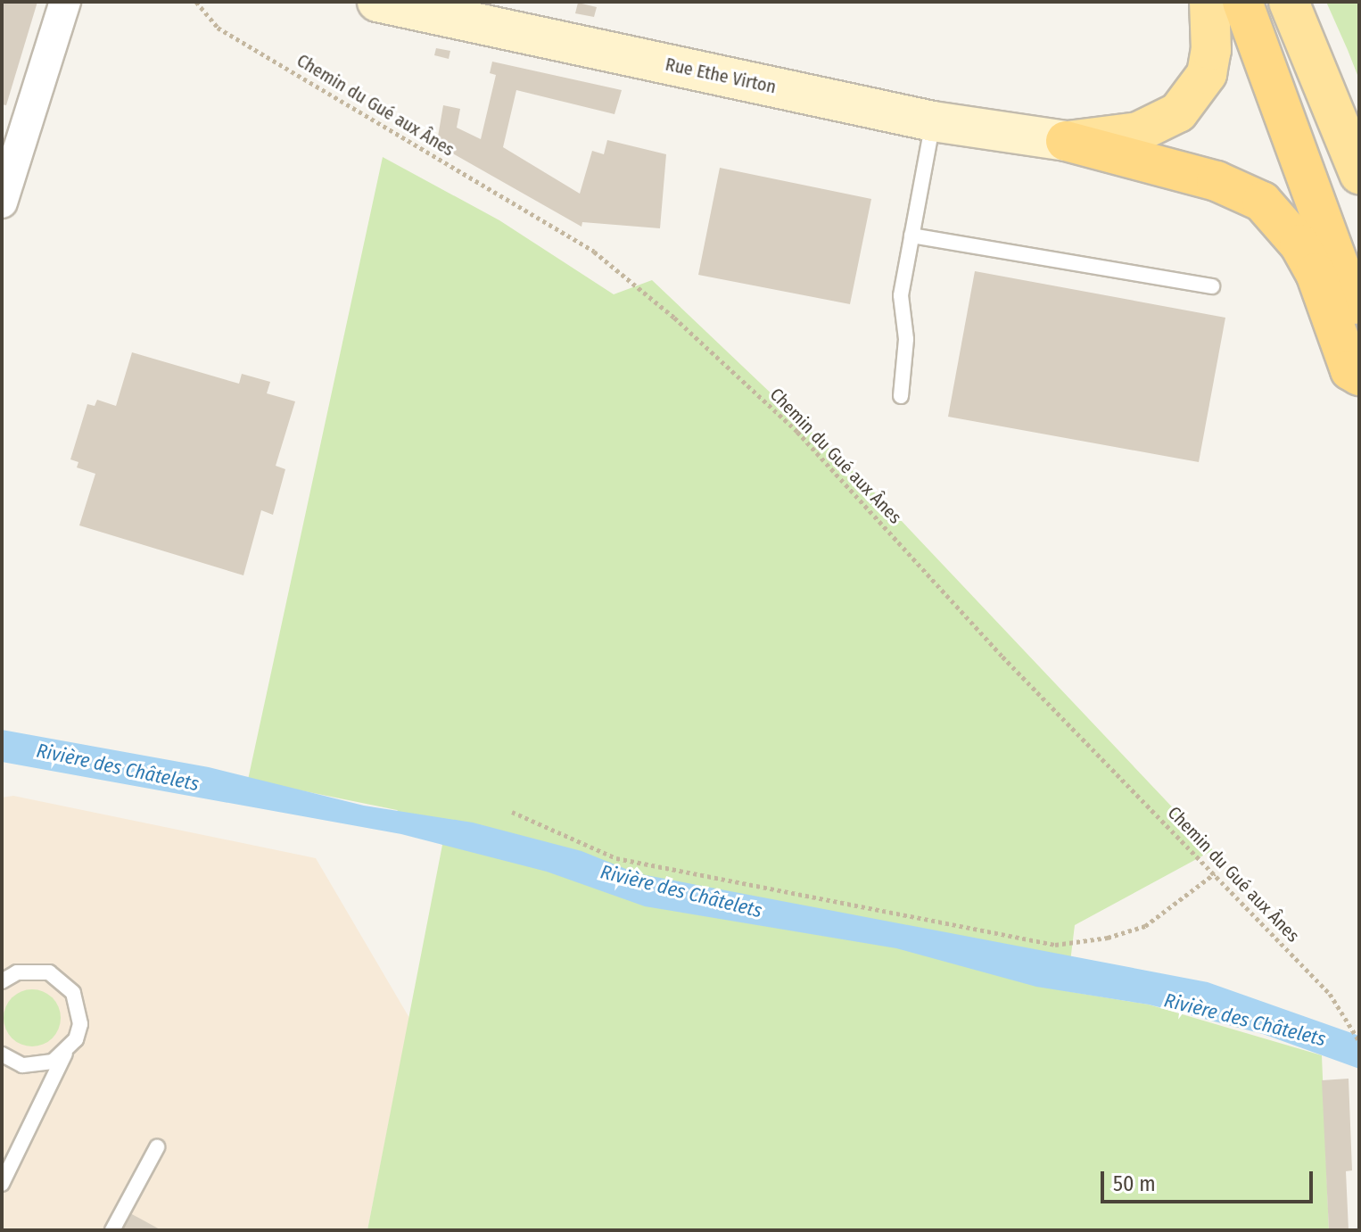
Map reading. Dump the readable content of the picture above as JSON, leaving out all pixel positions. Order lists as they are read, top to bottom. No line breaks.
{"streets":{"main road":["Rue Ethe Virton"],"path":["Chemin du Gué aux Ânes"]},"water":["Rivière des Châtelets"],"scale_bar":"50 m"}
